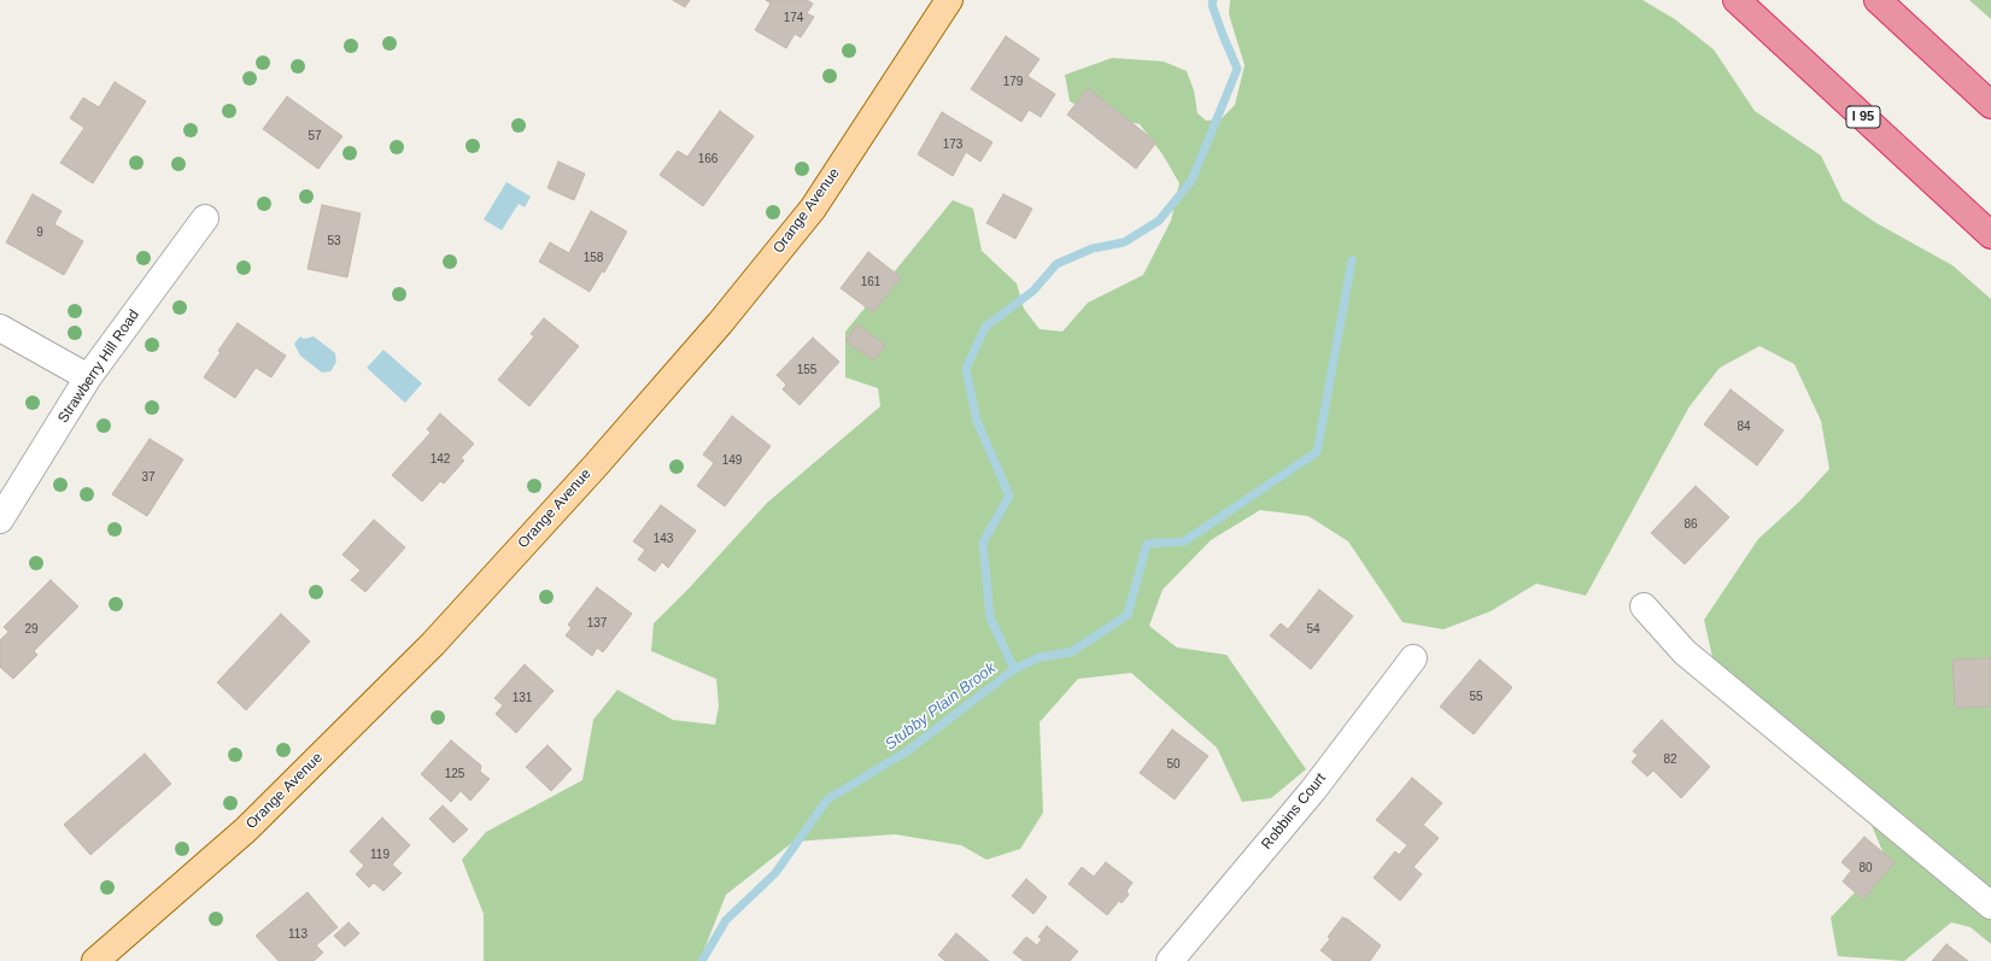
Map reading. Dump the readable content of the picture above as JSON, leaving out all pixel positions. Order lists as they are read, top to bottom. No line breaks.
{"streets":{"highway":["I 95"],"main road":["Orange Avenue"],"street":["Strawberry Hill Road","Robbins Court"]},"water":["Stubby Plain Brook"],"house_numbers":["174","179","57","173","166","9","53","158","161","155","84","142","149","37","86","143","137","29","54","55","131","82","50","125","119","80","113"]}
